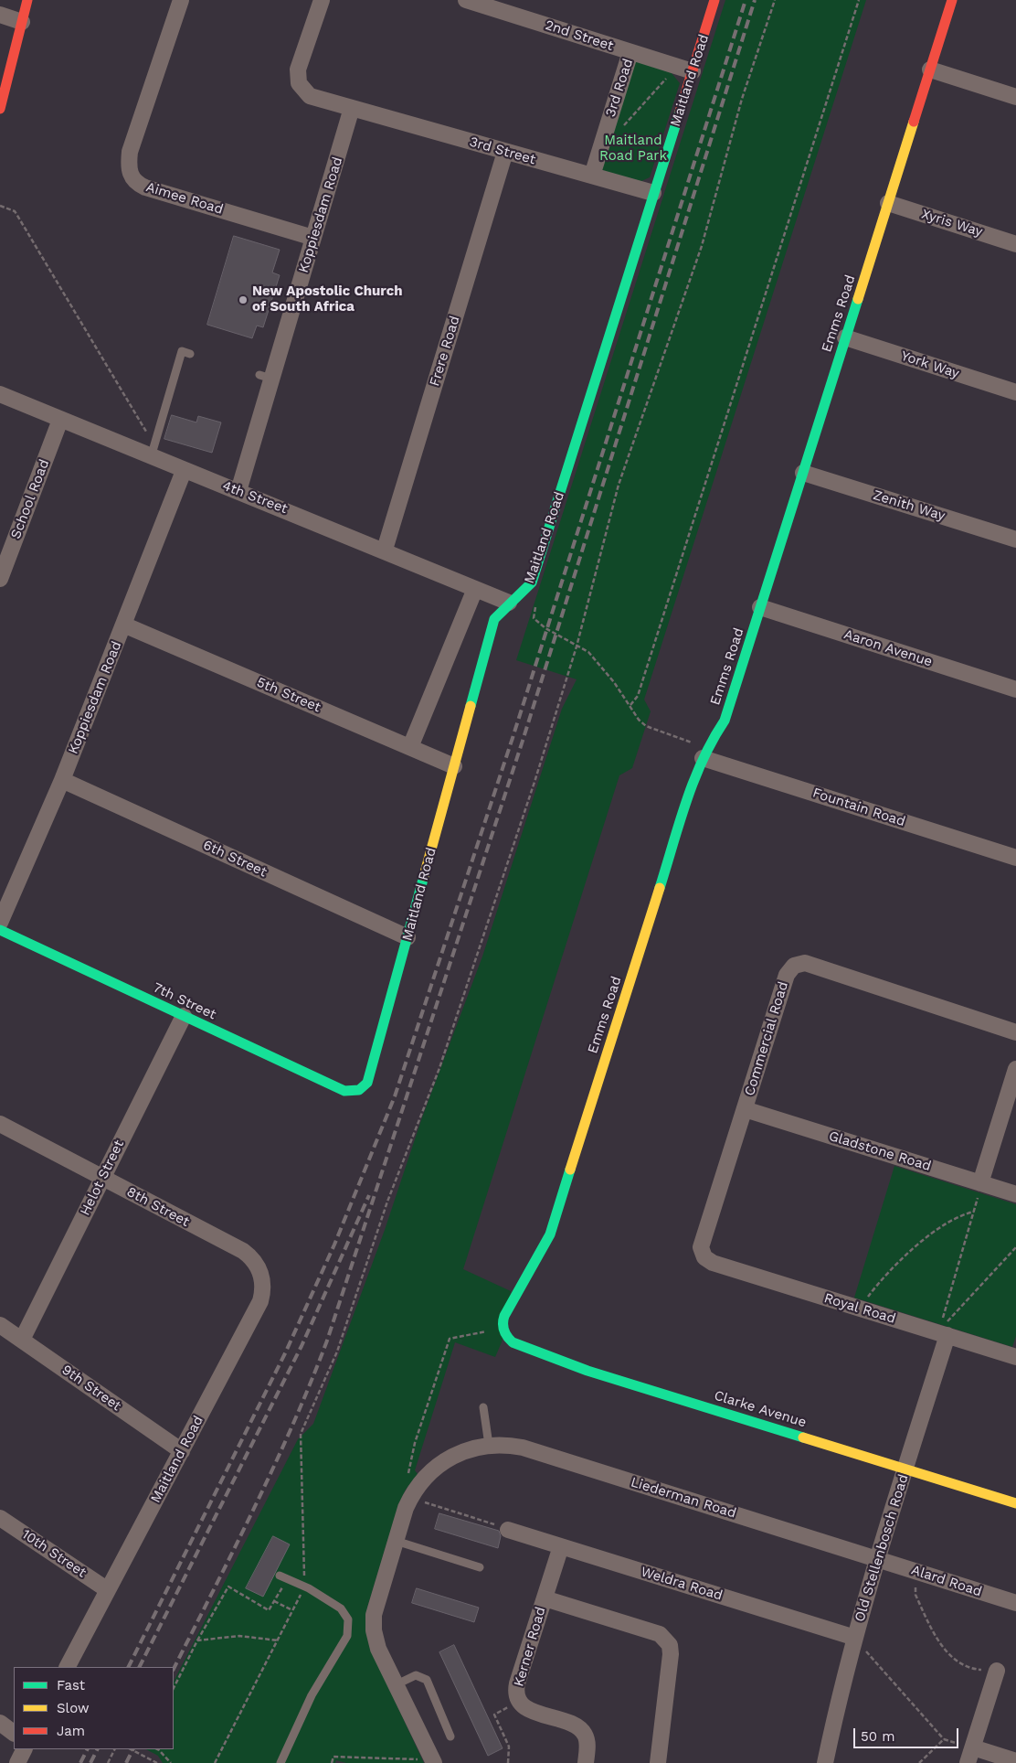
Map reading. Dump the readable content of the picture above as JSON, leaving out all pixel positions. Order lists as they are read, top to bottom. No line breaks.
{"streets":{"street":["2nd Street","Maitland Road","3rd Road","3rd Street","Aimee Road","Koppiesdam Road","Xyris Way","Emms Road","Frere Road","York Way","4th Street","School Road","Zenith Way","Aaron Avenue","5th Street","Fountain Road","6th Street","7th Street","Commercial Road","Gladstone Road","Helot Street","8th Street","Royal Road","9th Street","Clarke Avenue","Liederman Road","Old Stellenbosch Road","10th Street","Alard Road","Weldra Road","Kerner Road"]},"crossings":[["2nd Street","Maitland Road"],["2nd Street","3rd Road"],["Maitland Road","3rd Street"],["Maitland Road","4th Street"],["Maitland Road","5th Street"],["Maitland Road","6th Street"],["Maitland Road","7th Street"],["Maitland Road","8th Street"],["Maitland Road","9th Street"],["Maitland Road","10th Street"],["3rd Road","3rd Street"],["3rd Street","Koppiesdam Road"],["3rd Street","Frere Road"],["Aimee Road","Koppiesdam Road"],["Koppiesdam Road","4th Street"],["Koppiesdam Road","5th Street"],["Koppiesdam Road","6th Street"],["Xyris Way","Emms Road"],["Emms Road","York Way"],["Emms Road","Zenith Way"],["Emms Road","Aaron Avenue"],["Emms Road","Fountain Road"],["Emms Road","Clarke Avenue"],["Frere Road","4th Street"],["4th Street","School Road"],["7th Street","Helot Street"],["Commercial Road","Gladstone Road"],["Commercial Road","Royal Road"],["Helot Street","8th Street"],["Helot Street","9th Street"],["Royal Road","Old Stellenbosch Road"],["Clarke Avenue","Old Stellenbosch Road"],["Liederman Road","Old Stellenbosch Road"],["Liederman Road","Alard Road"],["Old Stellenbosch Road","Alard Road"],["Old Stellenbosch Road","Weldra Road"],["Weldra Road","Kerner Road"]],"parks":["Maitland Road Park"],"places":["New Apostolic Church of South Africa"],"legend":["Fast","Slow","Jam"],"scale_bar":"50 m"}
